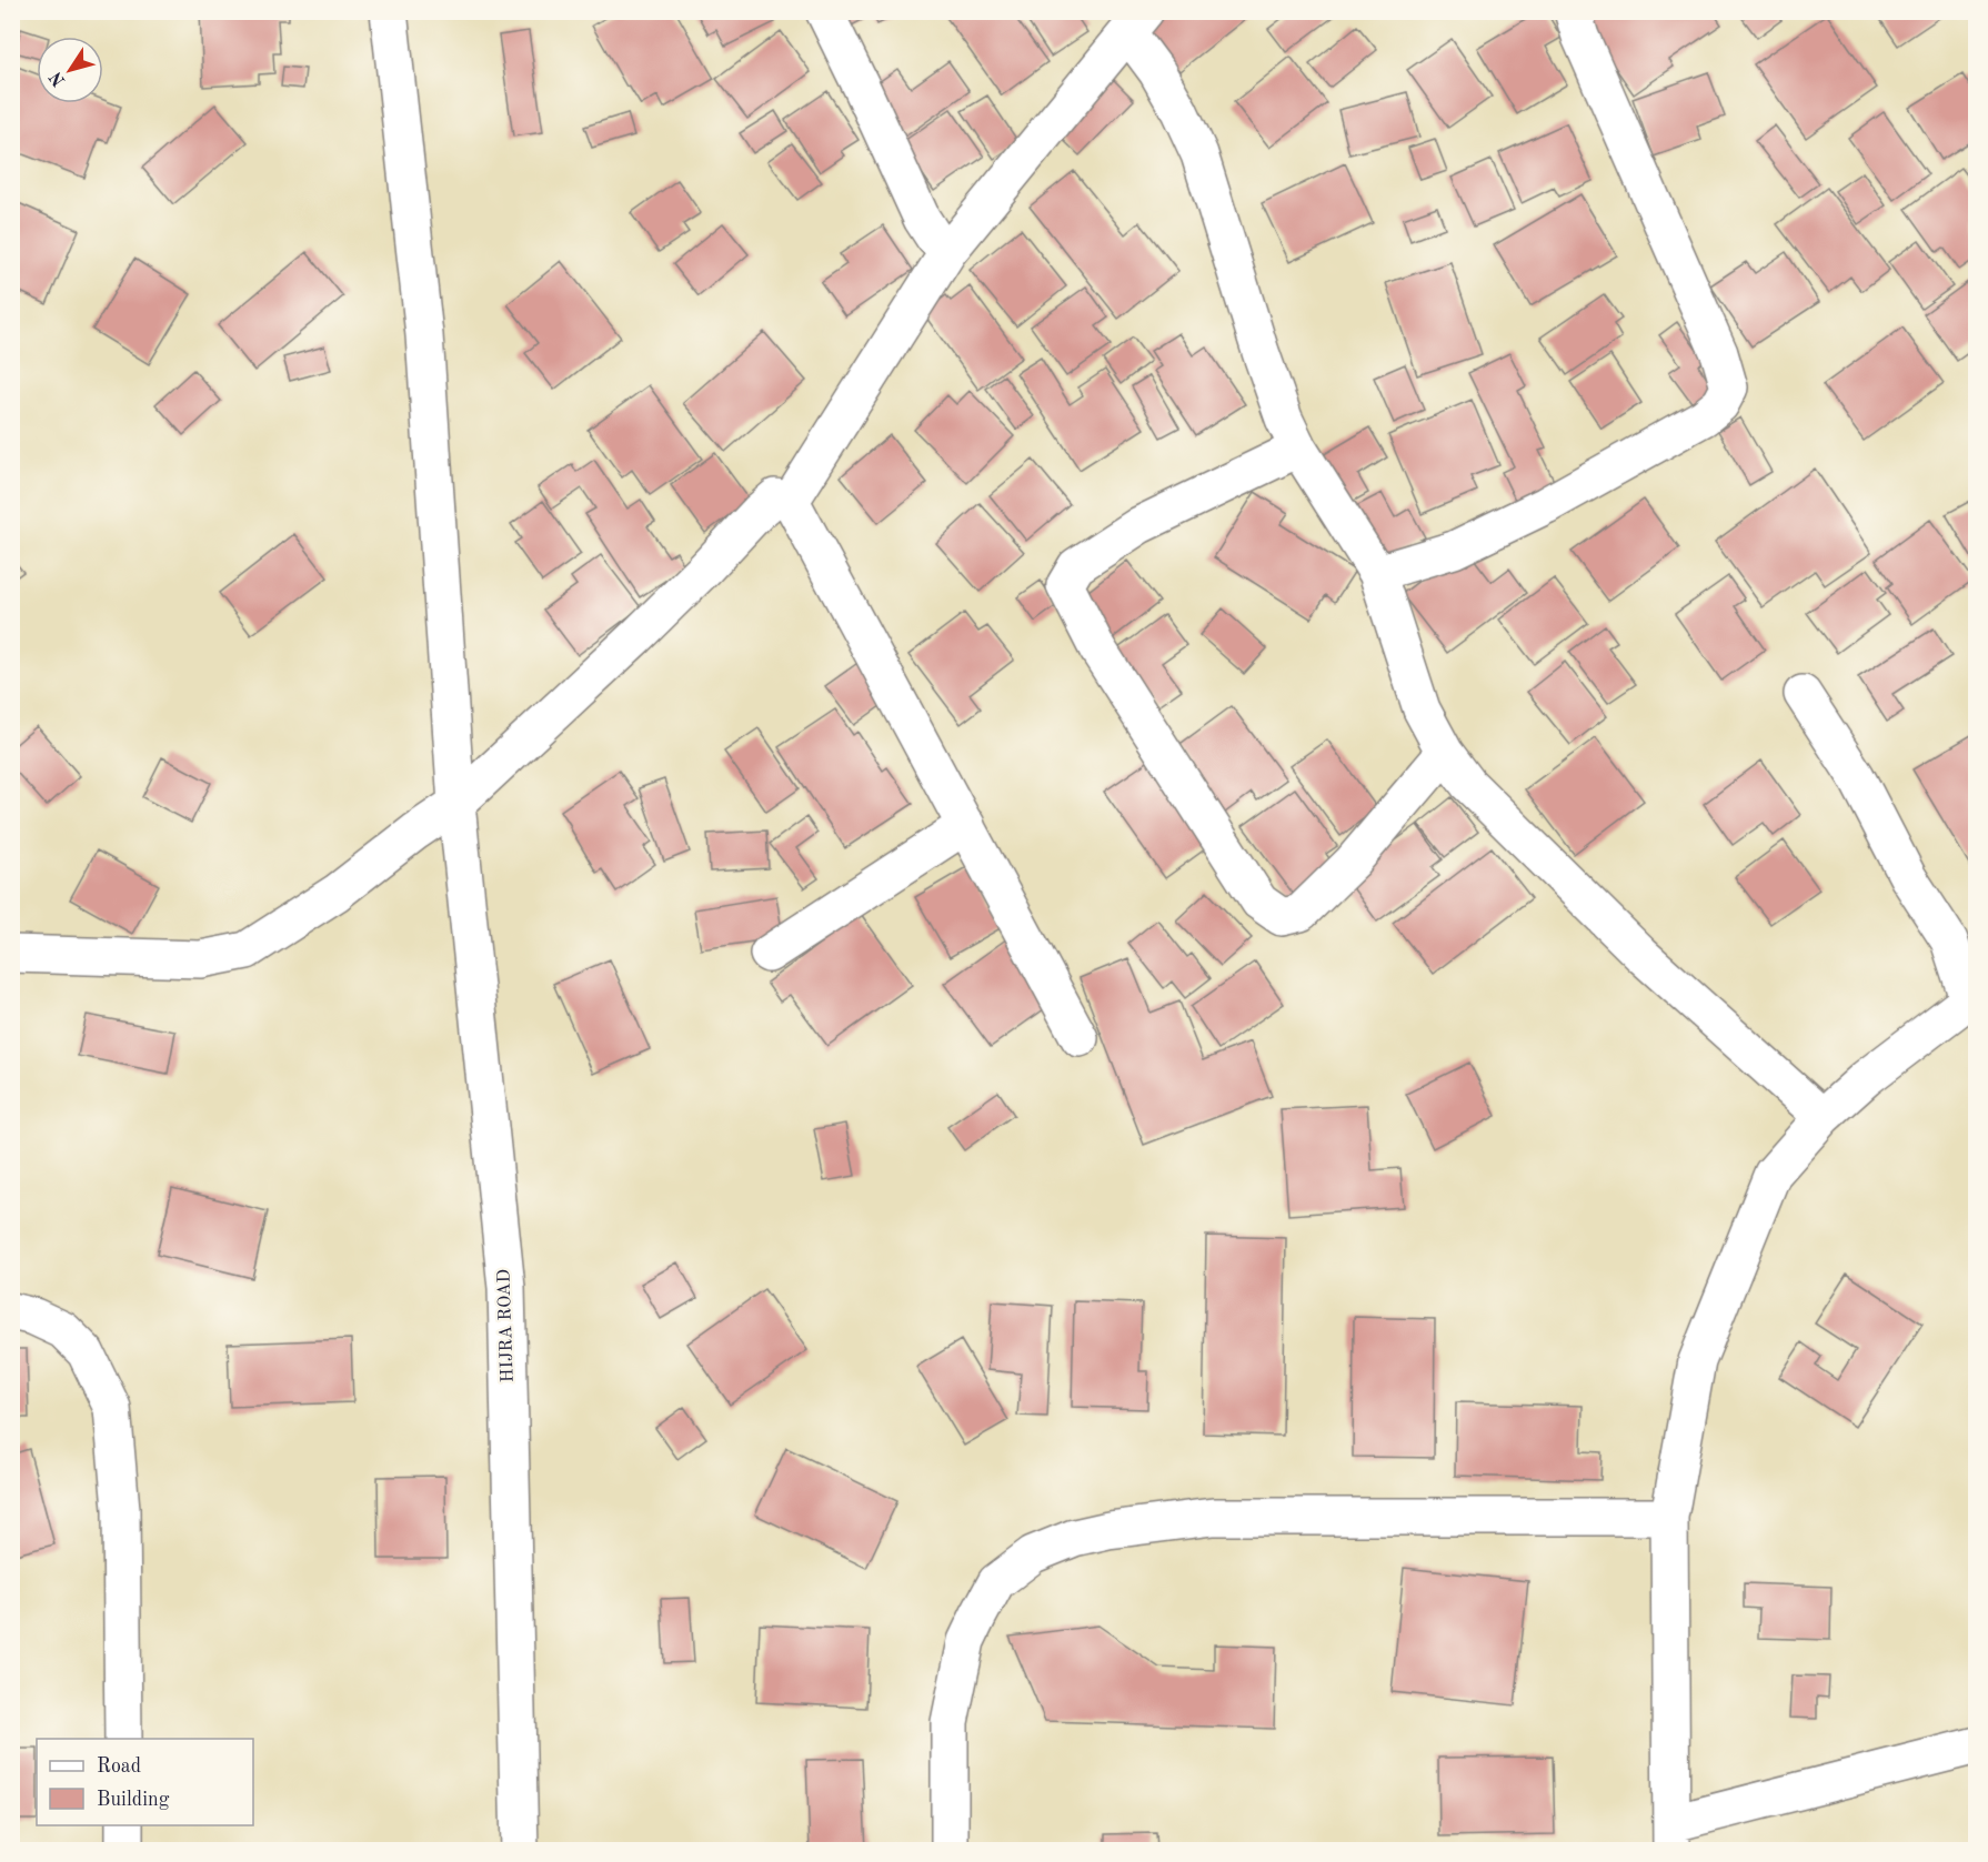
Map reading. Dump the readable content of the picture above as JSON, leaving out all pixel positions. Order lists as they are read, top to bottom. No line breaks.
{"streets":{"street":["HIJRA ROAD"]},"legend":["Road","Building"],"north":"bottom left"}
